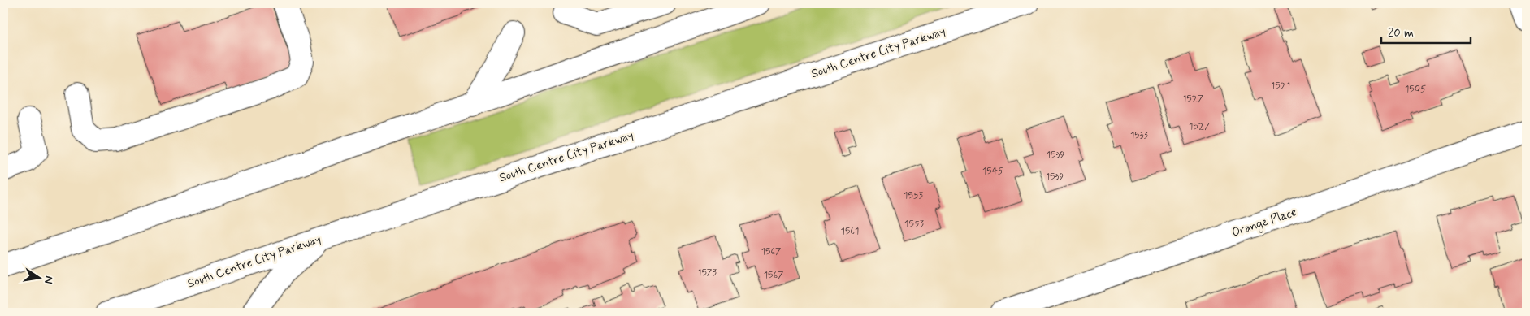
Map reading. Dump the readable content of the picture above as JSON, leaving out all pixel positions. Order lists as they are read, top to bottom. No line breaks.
{"streets":{"main road":["South Centre City Parkway","Orange Place"]},"house_numbers":["1521","1505","1527","1527","1533","1539","1545","1539","1553","1553","1561","1567","1573","1567"],"scale_bar":"20 m","north":"right"}
